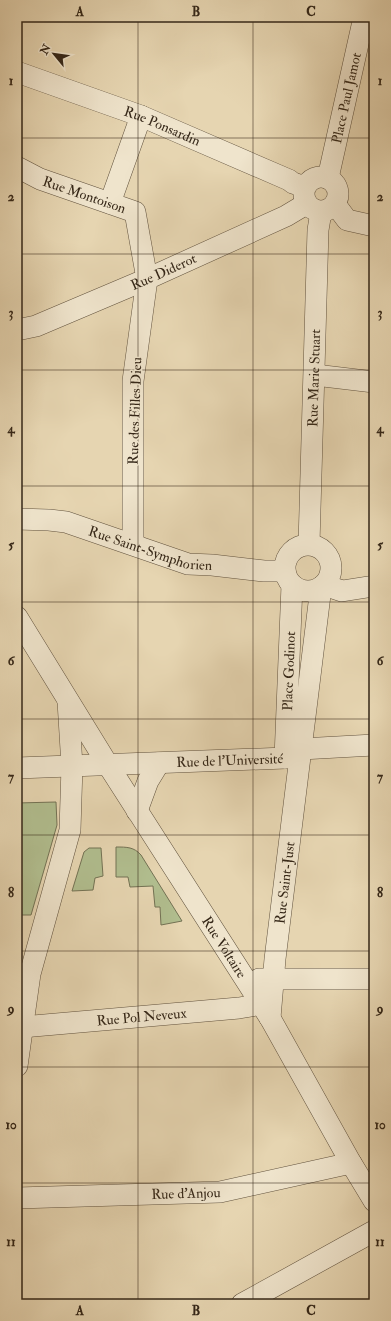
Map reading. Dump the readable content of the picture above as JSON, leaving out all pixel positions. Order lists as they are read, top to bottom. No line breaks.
{"streets":{"street":["Place Paul Jamot","Rue Ponsardin","Rue Montoison","Rue Diderot","Rue Marie Stuart","Rue des Filles Dieu","Rue Saint-Symphorien","Place Godinot","Rue de l'Université","Rue Saint-Just","Rue Voltaire","Rue Pol Neveux","Rue d'Anjou"]},"crossings":[["Place Paul Jamot","Rue Marie Stuart"],["Rue Ponsardin","Rue Diderot"],["Rue Ponsardin","Rue Marie Stuart"],["Rue Montoison","Rue Diderot"],["Rue Montoison","Rue des Filles Dieu"],["Rue Diderot","Rue Marie Stuart"],["Rue Diderot","Rue des Filles Dieu"],["Rue Marie Stuart","Rue Saint-Symphorien"],["Rue Marie Stuart","Place Godinot"],["Rue des Filles Dieu","Rue Saint-Symphorien"],["Rue Saint-Symphorien","Place Godinot"],["Place Godinot","Rue de l'Université"],["Place Godinot","Rue Saint-Just"],["Rue de l'Université","Rue Saint-Just"],["Rue de l'Université","Rue Voltaire"],["Rue Saint-Just","Rue Voltaire"],["Rue Saint-Just","Rue Pol Neveux"],["Rue Voltaire","Rue Pol Neveux"],["Rue Voltaire","Rue d'Anjou"]],"north":"top left","grid":{"columns":["A","B","C"],"rows":["1","2","3","4","5","6","7","8","9","10","11"]}}
